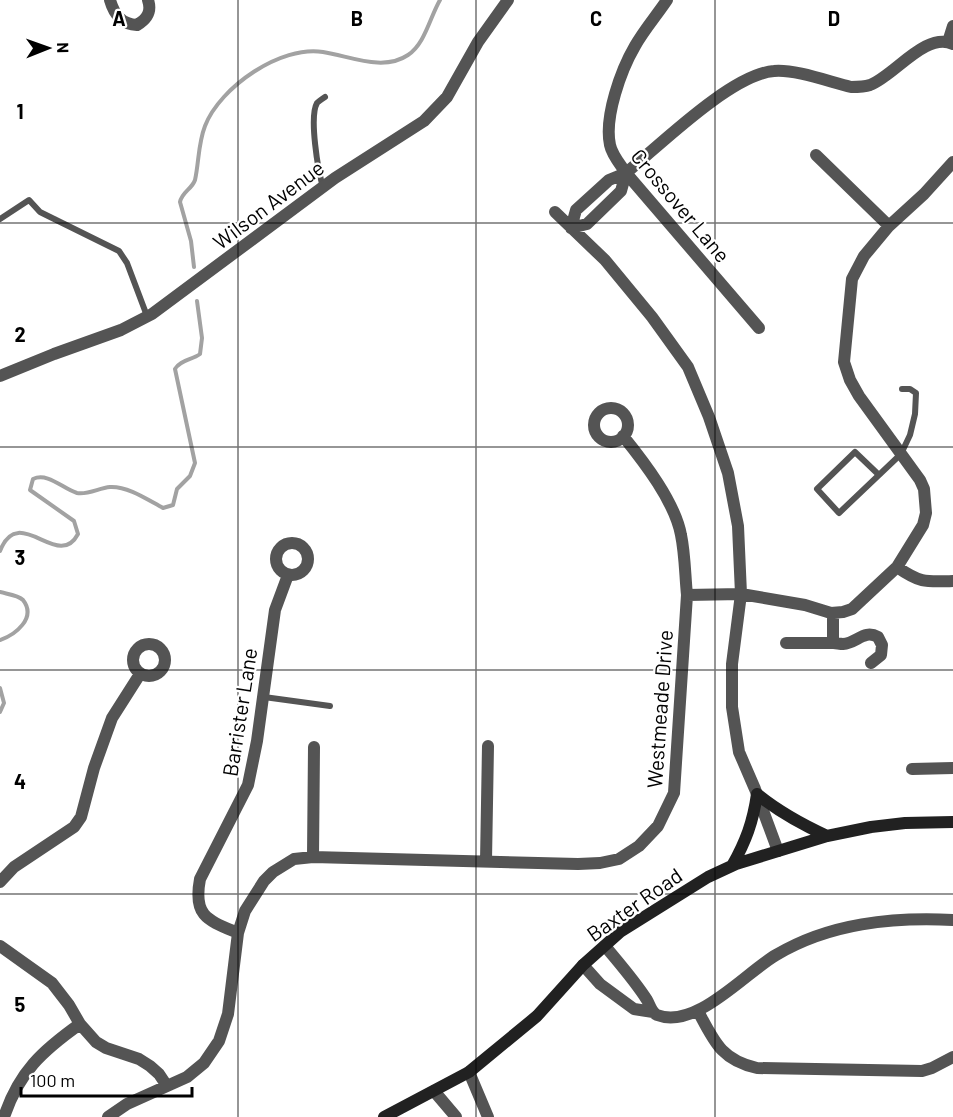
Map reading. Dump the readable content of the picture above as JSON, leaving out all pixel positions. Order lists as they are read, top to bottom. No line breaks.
{"streets":{"main road":["Baxter Road"],"street":["Wilson Avenue","Crossover Lane","Westmeade Drive","Barrister Lane"]},"crossings":[["Westmeade Drive","Barrister Lane"]],"scale_bar":"100 m","north":"right","grid":{"columns":["A","B","C","D"],"rows":["1","2","3","4","5"]}}
